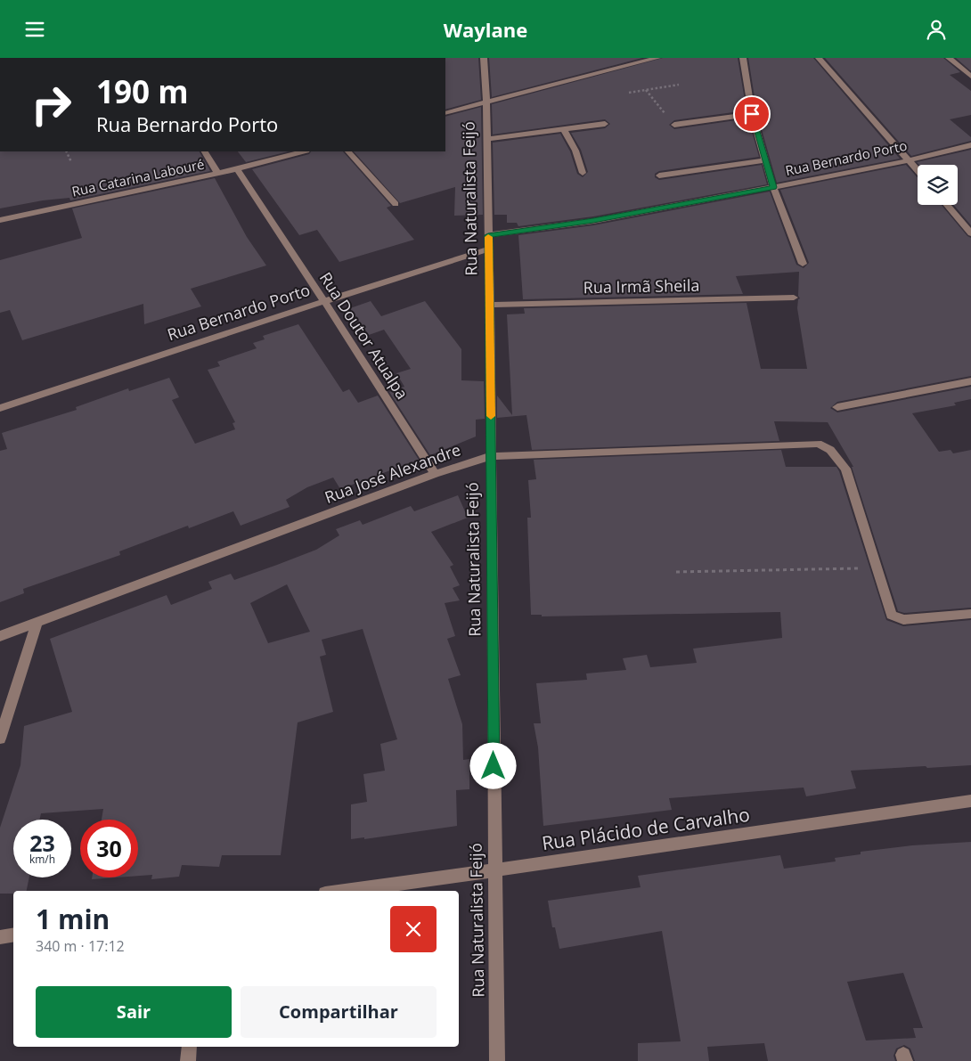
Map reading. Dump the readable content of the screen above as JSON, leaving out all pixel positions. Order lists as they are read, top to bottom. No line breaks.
{"streets":{"street":["Rua Bernardo Porto","Rua Catarina Labouré","Rua Naturalista Feijó","Rua Irmã Sheila","Rua Doutor Atualpa","Rua José Alexandre","Rua Plácido de Carvalho"]},"crossings":[["Rua Bernardo Porto","Rua Naturalista Feijó"],["Rua Bernardo Porto","Rua Doutor Atualpa"],["Rua Catarina Labouré","Rua Doutor Atualpa"],["Rua Naturalista Feijó","Rua Irmã Sheila"],["Rua Naturalista Feijó","Rua José Alexandre"],["Rua Naturalista Feijó","Rua Plácido de Carvalho"],["Rua Doutor Atualpa","Rua José Alexandre"]],"page":{"header":"Waylane","turn":["190 m","Rua Bernardo Porto"],"speed":"23 km/h","limit":"30","heading":["1 min","340 m · 17:12"],"buttons":["Sair","Compartilhar"]}}
